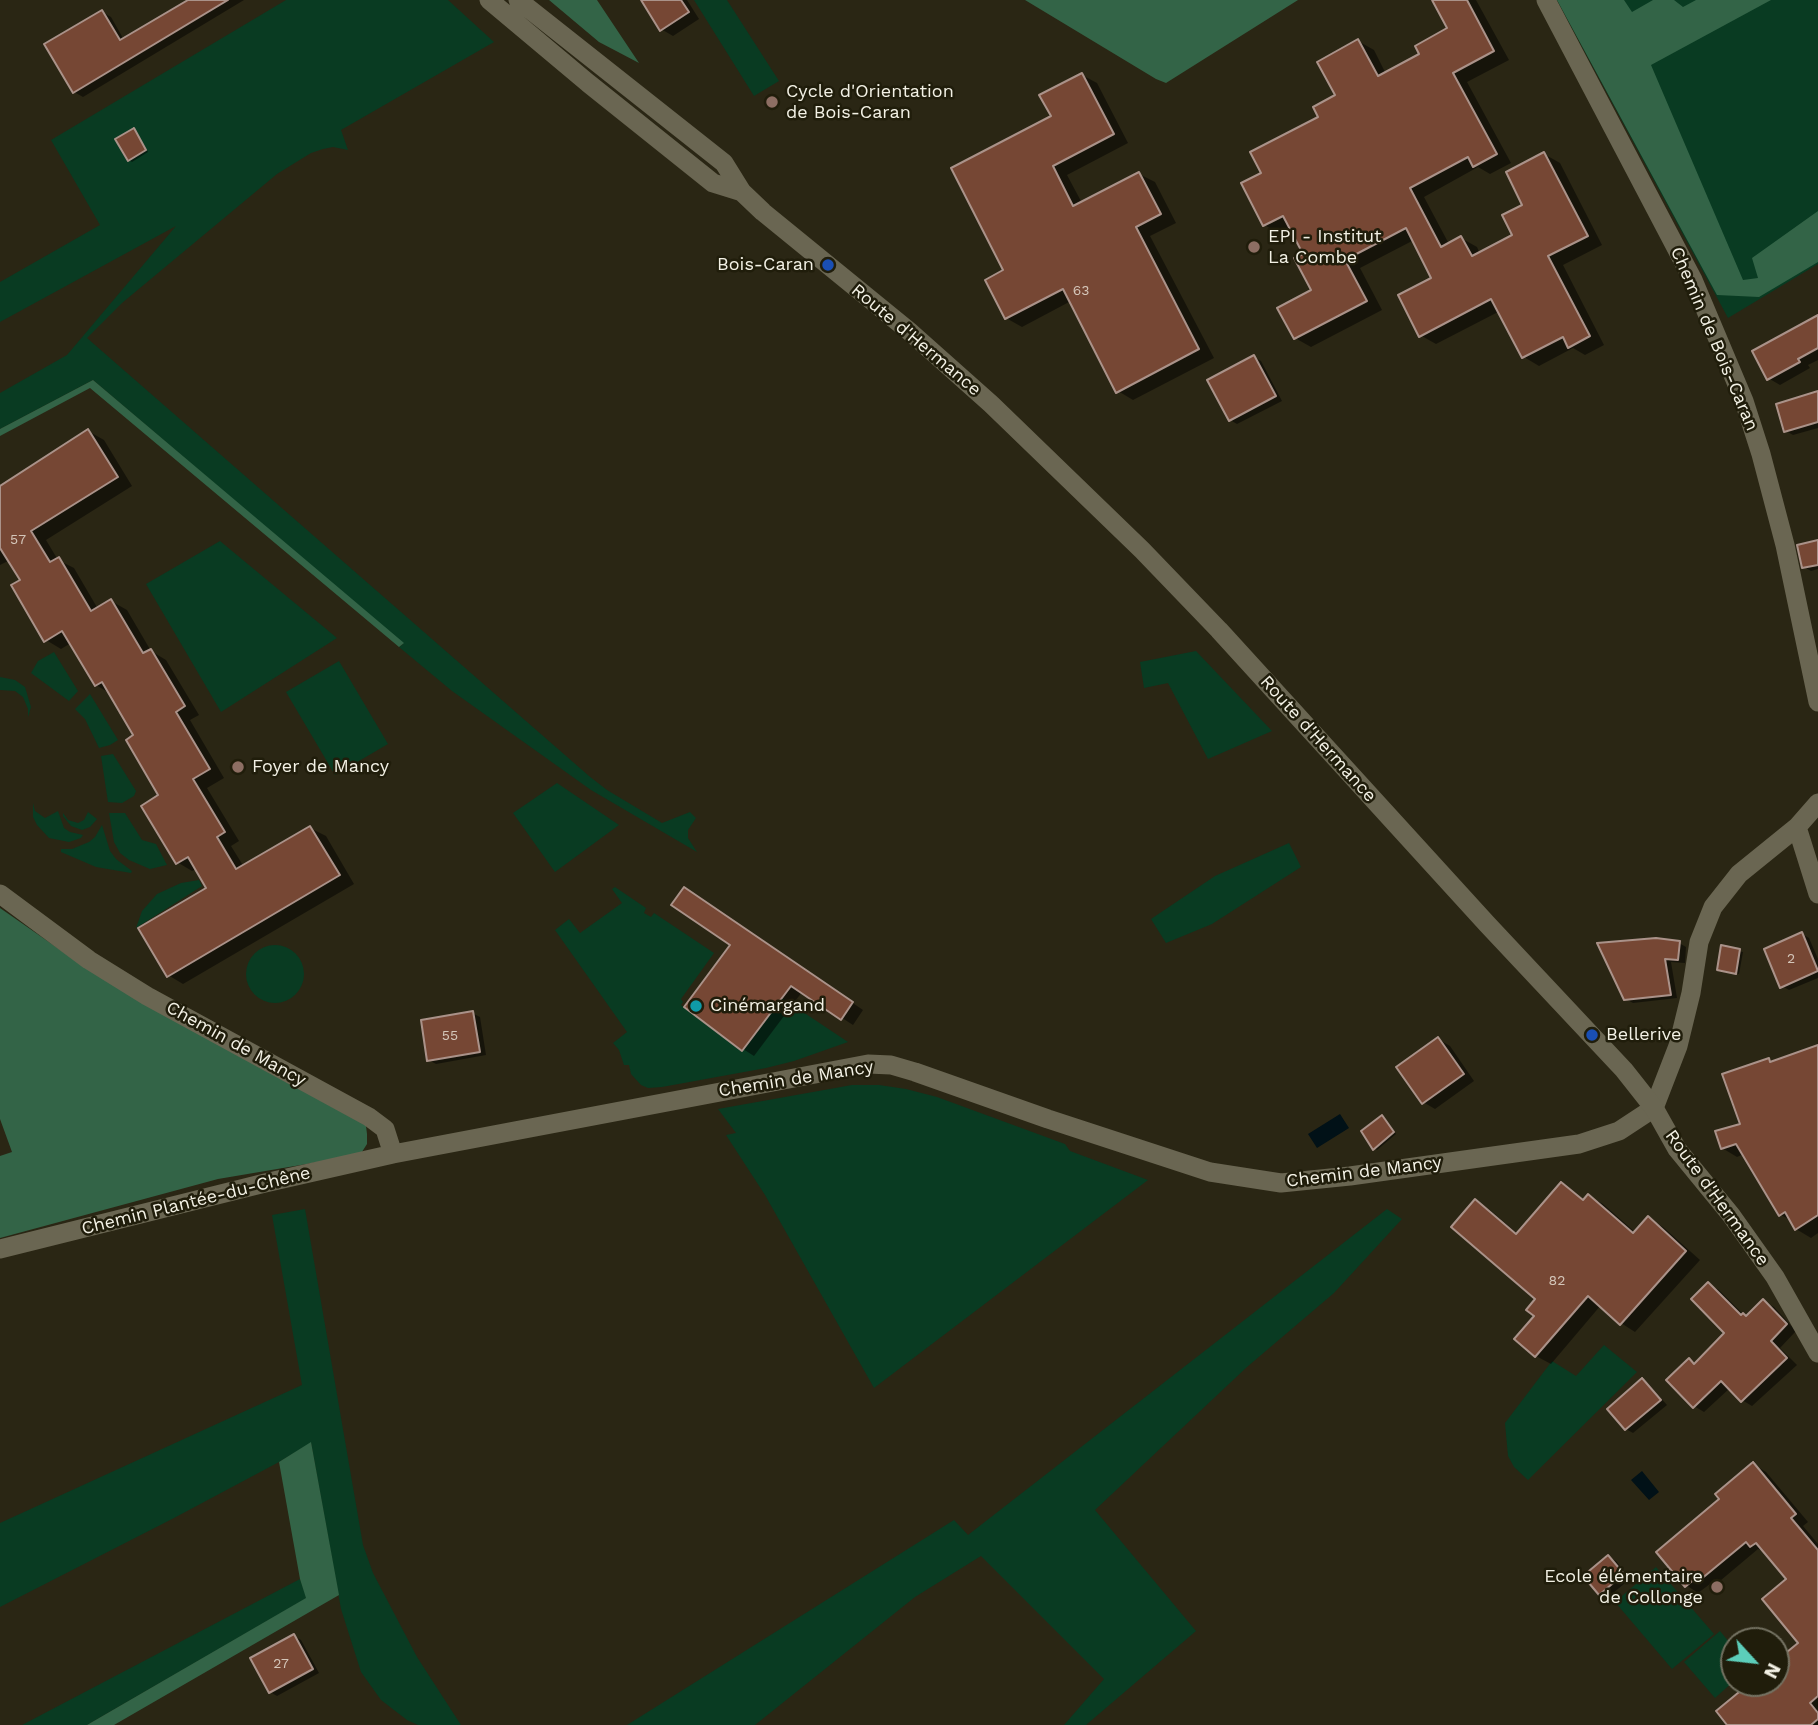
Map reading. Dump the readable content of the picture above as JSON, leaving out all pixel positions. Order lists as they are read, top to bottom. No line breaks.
{"streets":{"street":["Chemin de Bois-Caran","Route d'Hermance","Chemin de Mancy","Chemin Plantée-du-Chêne"]},"crossings":[["Route d'Hermance","Chemin de Mancy"],["Chemin de Mancy","Chemin Plantée-du-Chêne"]],"places":["Cycle d'Orientation de Bois-Caran","EPI - Institut La Combe","Bois-Caran","Foyer de Mancy","Cinémargand","Bellerive","Ecole élémentaire de Collonge"],"house_numbers":["63","57","2","55","82","27"],"north":"bottom right"}
